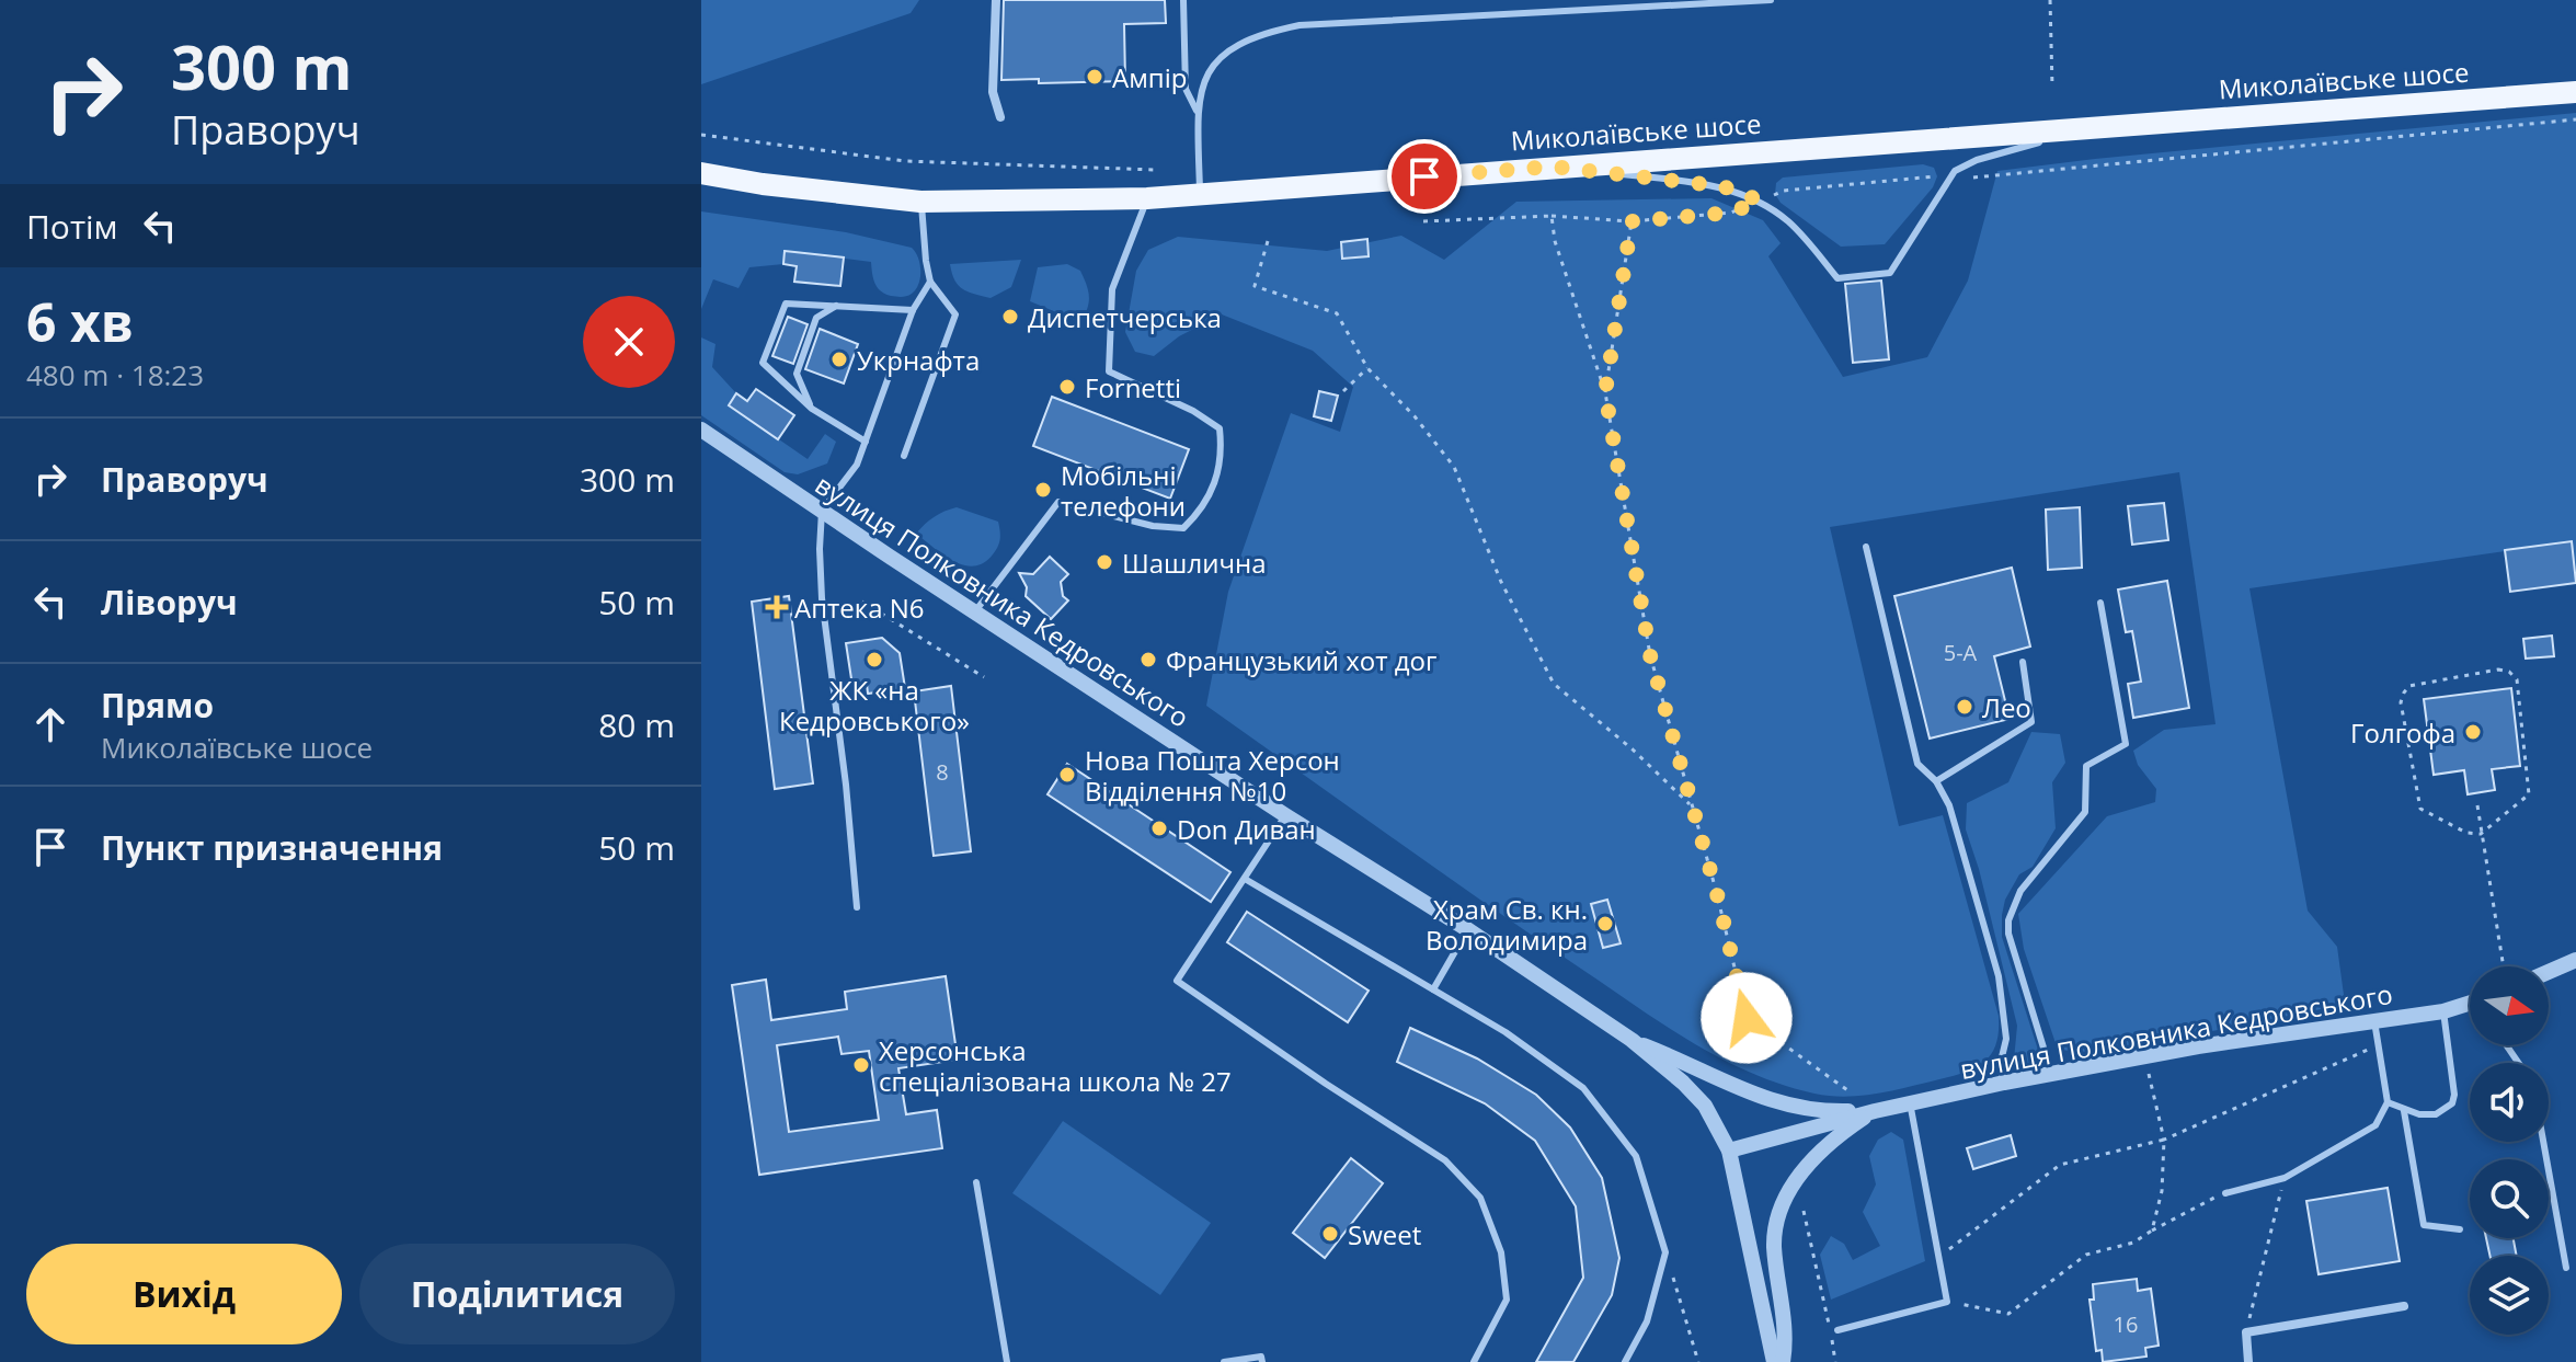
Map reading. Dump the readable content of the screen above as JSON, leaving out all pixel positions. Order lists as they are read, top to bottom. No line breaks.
{"streets":{"main road":["Миколаївське шосе"],"street":["вулиця Полковника Кедровського"]},"places":{"other":["Ампір","Диспетчерська","Укрнафта","Fornetti","Мобільні телефони","Шашлична","ЖК «на Кедровського»","Французький хот дог","Лео","Голгофа","Нова Пошта Херсон Відділення №10","Don Диван","Храм Св. кн. Володимира","Херсонська спеціалізована школа № 27","Sweet"],"health":["Аптека N6"]},"house_numbers":["5-А","8","16"],"north":"right","page":{"turn":["300 m","Праворуч"],"then":"Потім","heading":["6 хв","480 m · 18:23"],"list":[{"name":"Праворуч","value":"300 m"},{"name":"Ліворуч","value":"50 m"},{"name":"Прямо","note":"Миколаївське шосе","value":"80 m"},{"name":"Пункт призначення","value":"50 m"}],"buttons":["Вихід","Поділитися"]}}
